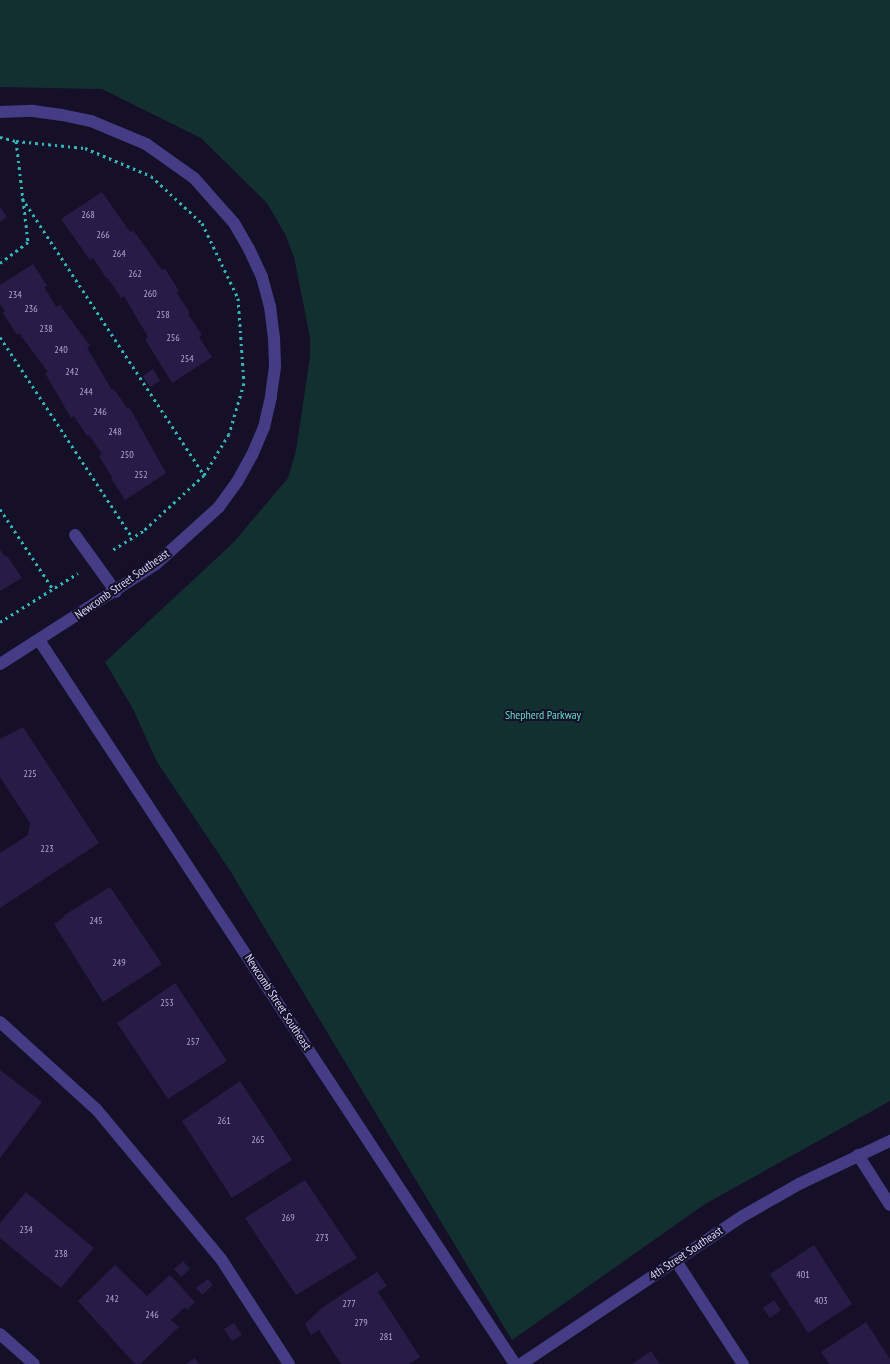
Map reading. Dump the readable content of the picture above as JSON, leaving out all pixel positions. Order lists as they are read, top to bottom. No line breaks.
{"streets":{"street":["Newcomb Street Southeast","4th Street Southeast"]},"parks":["Shepherd Parkway"],"house_numbers":["268","266","264","262","260","234","236","258","238","256","240","254","242","244","246","248","250","252","225","223","245","249","253","257","261","265","269","234","273","238","401","242","403","277","246","279","281"]}
